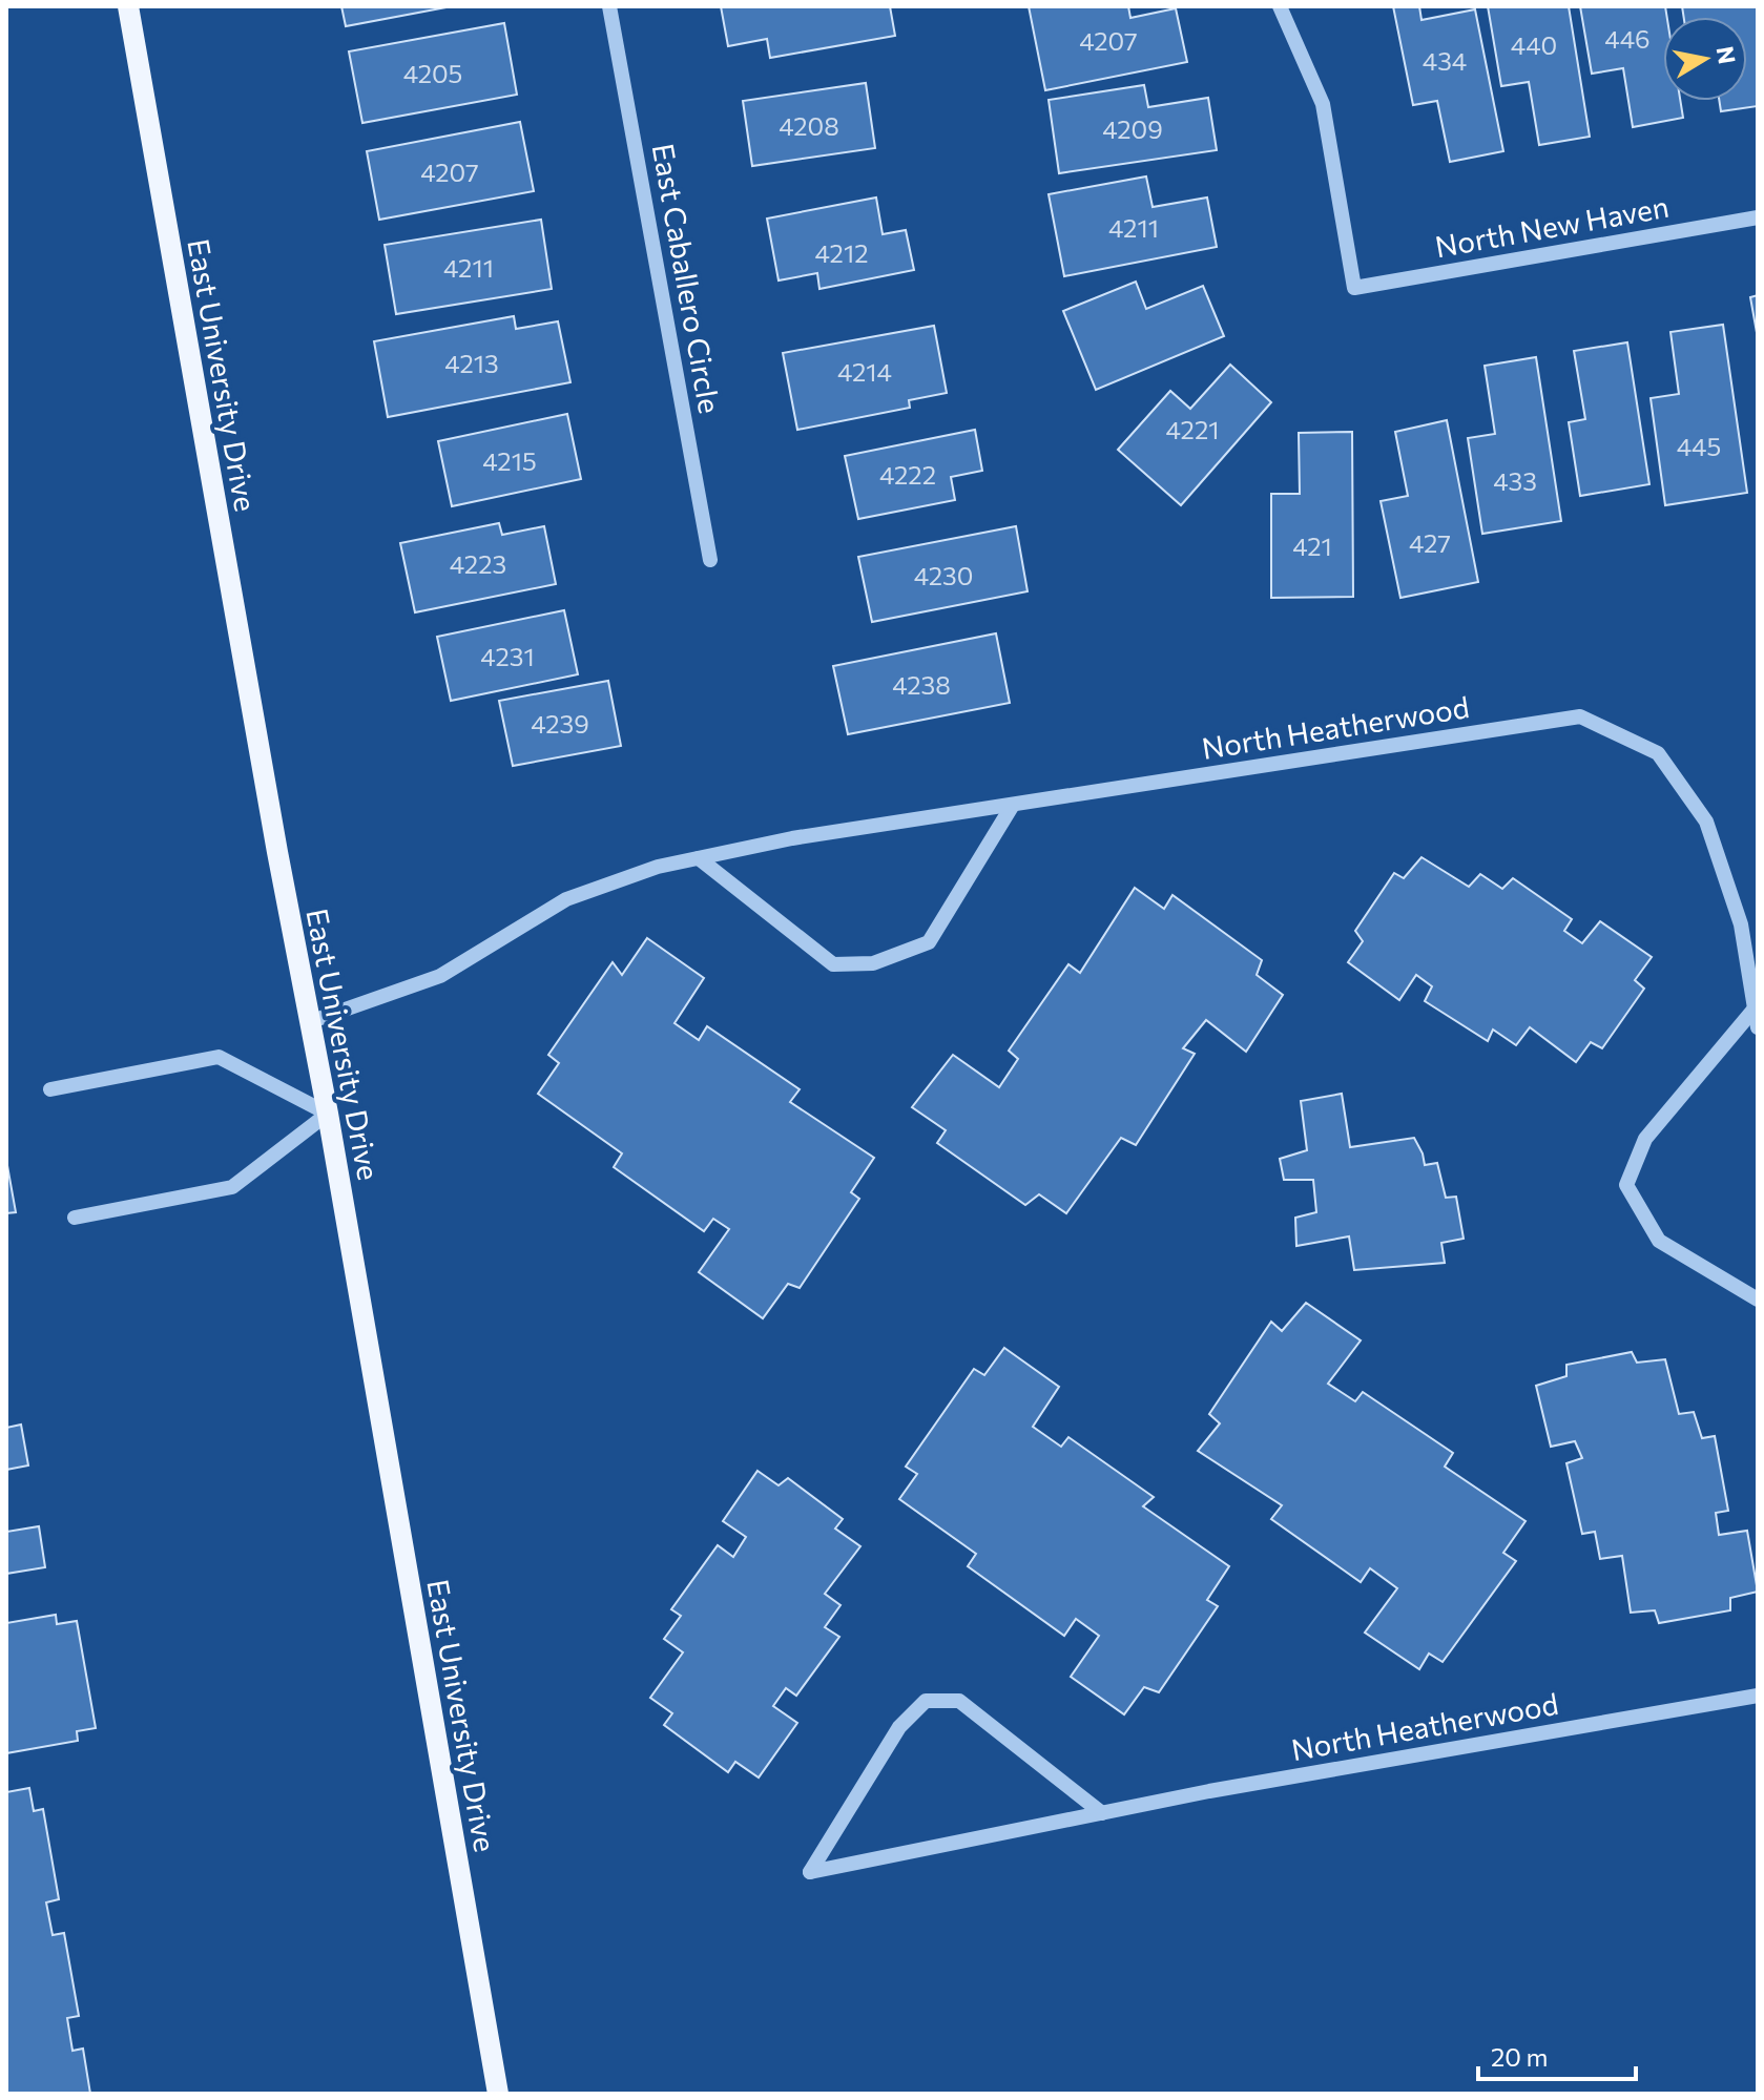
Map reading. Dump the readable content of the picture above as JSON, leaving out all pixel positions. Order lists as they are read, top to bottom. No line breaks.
{"streets":{"main road":["East University Drive"],"street":["North New Haven","East Caballero Circle","North Heatherwood"]},"crossings":[["East University Drive","North Heatherwood"]],"house_numbers":["446","4207","440","434","4205","4208","4209","4207","4211","4212","4211","4213","4214","4221","445","4215","4222","433","427","421","4223","4230","4231","4238","4239"],"scale_bar":"20 m","north":"right"}
